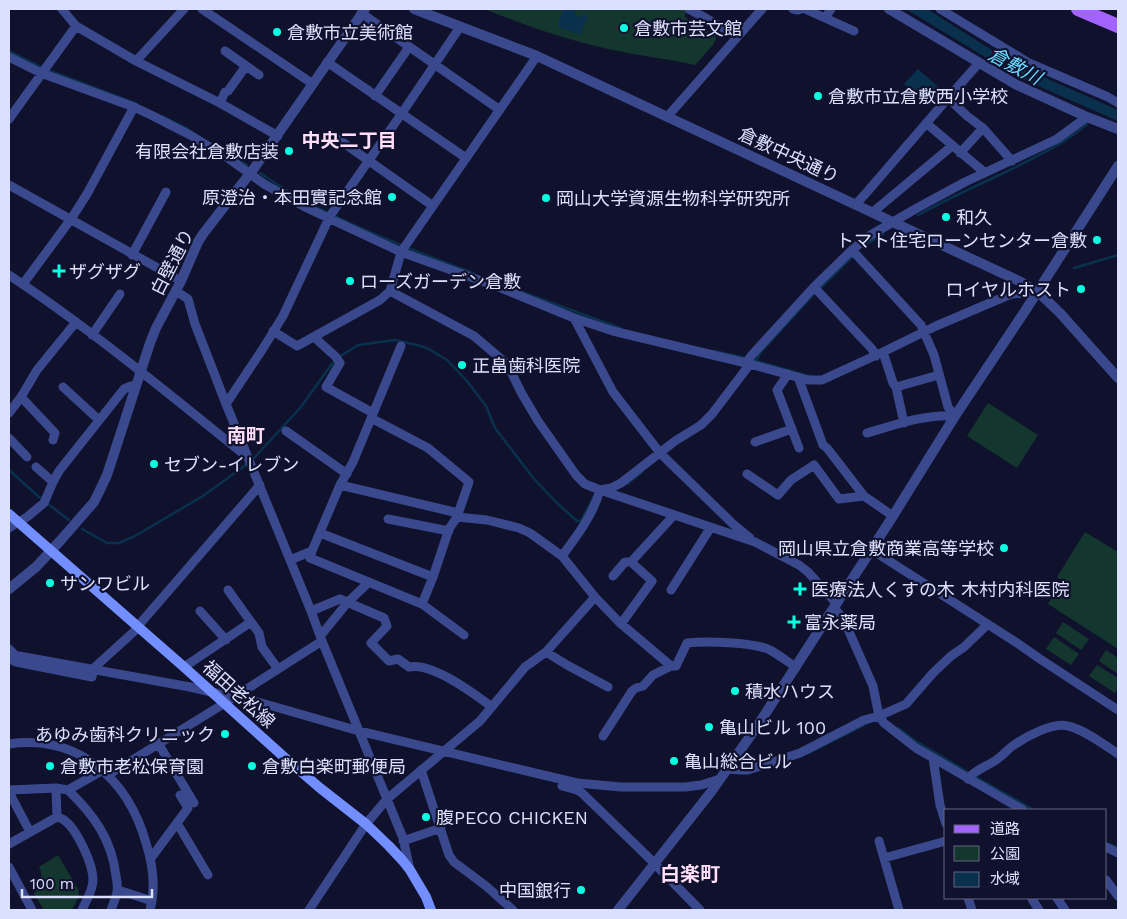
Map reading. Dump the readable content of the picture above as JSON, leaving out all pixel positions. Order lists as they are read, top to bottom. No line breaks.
{"streets":{"main road":["福田老松線"],"street":["倉敷中央通り","白壁通り"]},"crossings":[["白壁通り","福田老松線"]],"districts":["中央二丁目","南町","白楽町"],"water":["倉敷川"],"places":{"other":["倉敷市芸文館","倉敷市立美術館","倉敷市立倉敷西小学校","有限会社倉敷店装","原澄治・本田實記念館","岡山大学資源生物科学研究所","和久","トマト住宅ローンセンター倉敷","ローズガーデン倉敷","ロイヤルホスト","正畠歯科医院","セブン-イレブン","岡山県立倉敷商業高等学校","サンワビル","積水ハウス","亀山ビル 100","あゆみ歯科クリニック","亀山総合ビル","倉敷市老松保育園","倉敷白楽町郵便局","腹PECO CHICKEN","中国銀行"],"health":["ザグザグ","医療法人くすの木 木村内科医院","富永薬局"]},"legend":["道路","公園","水域"],"scale_bar":"100 m"}
